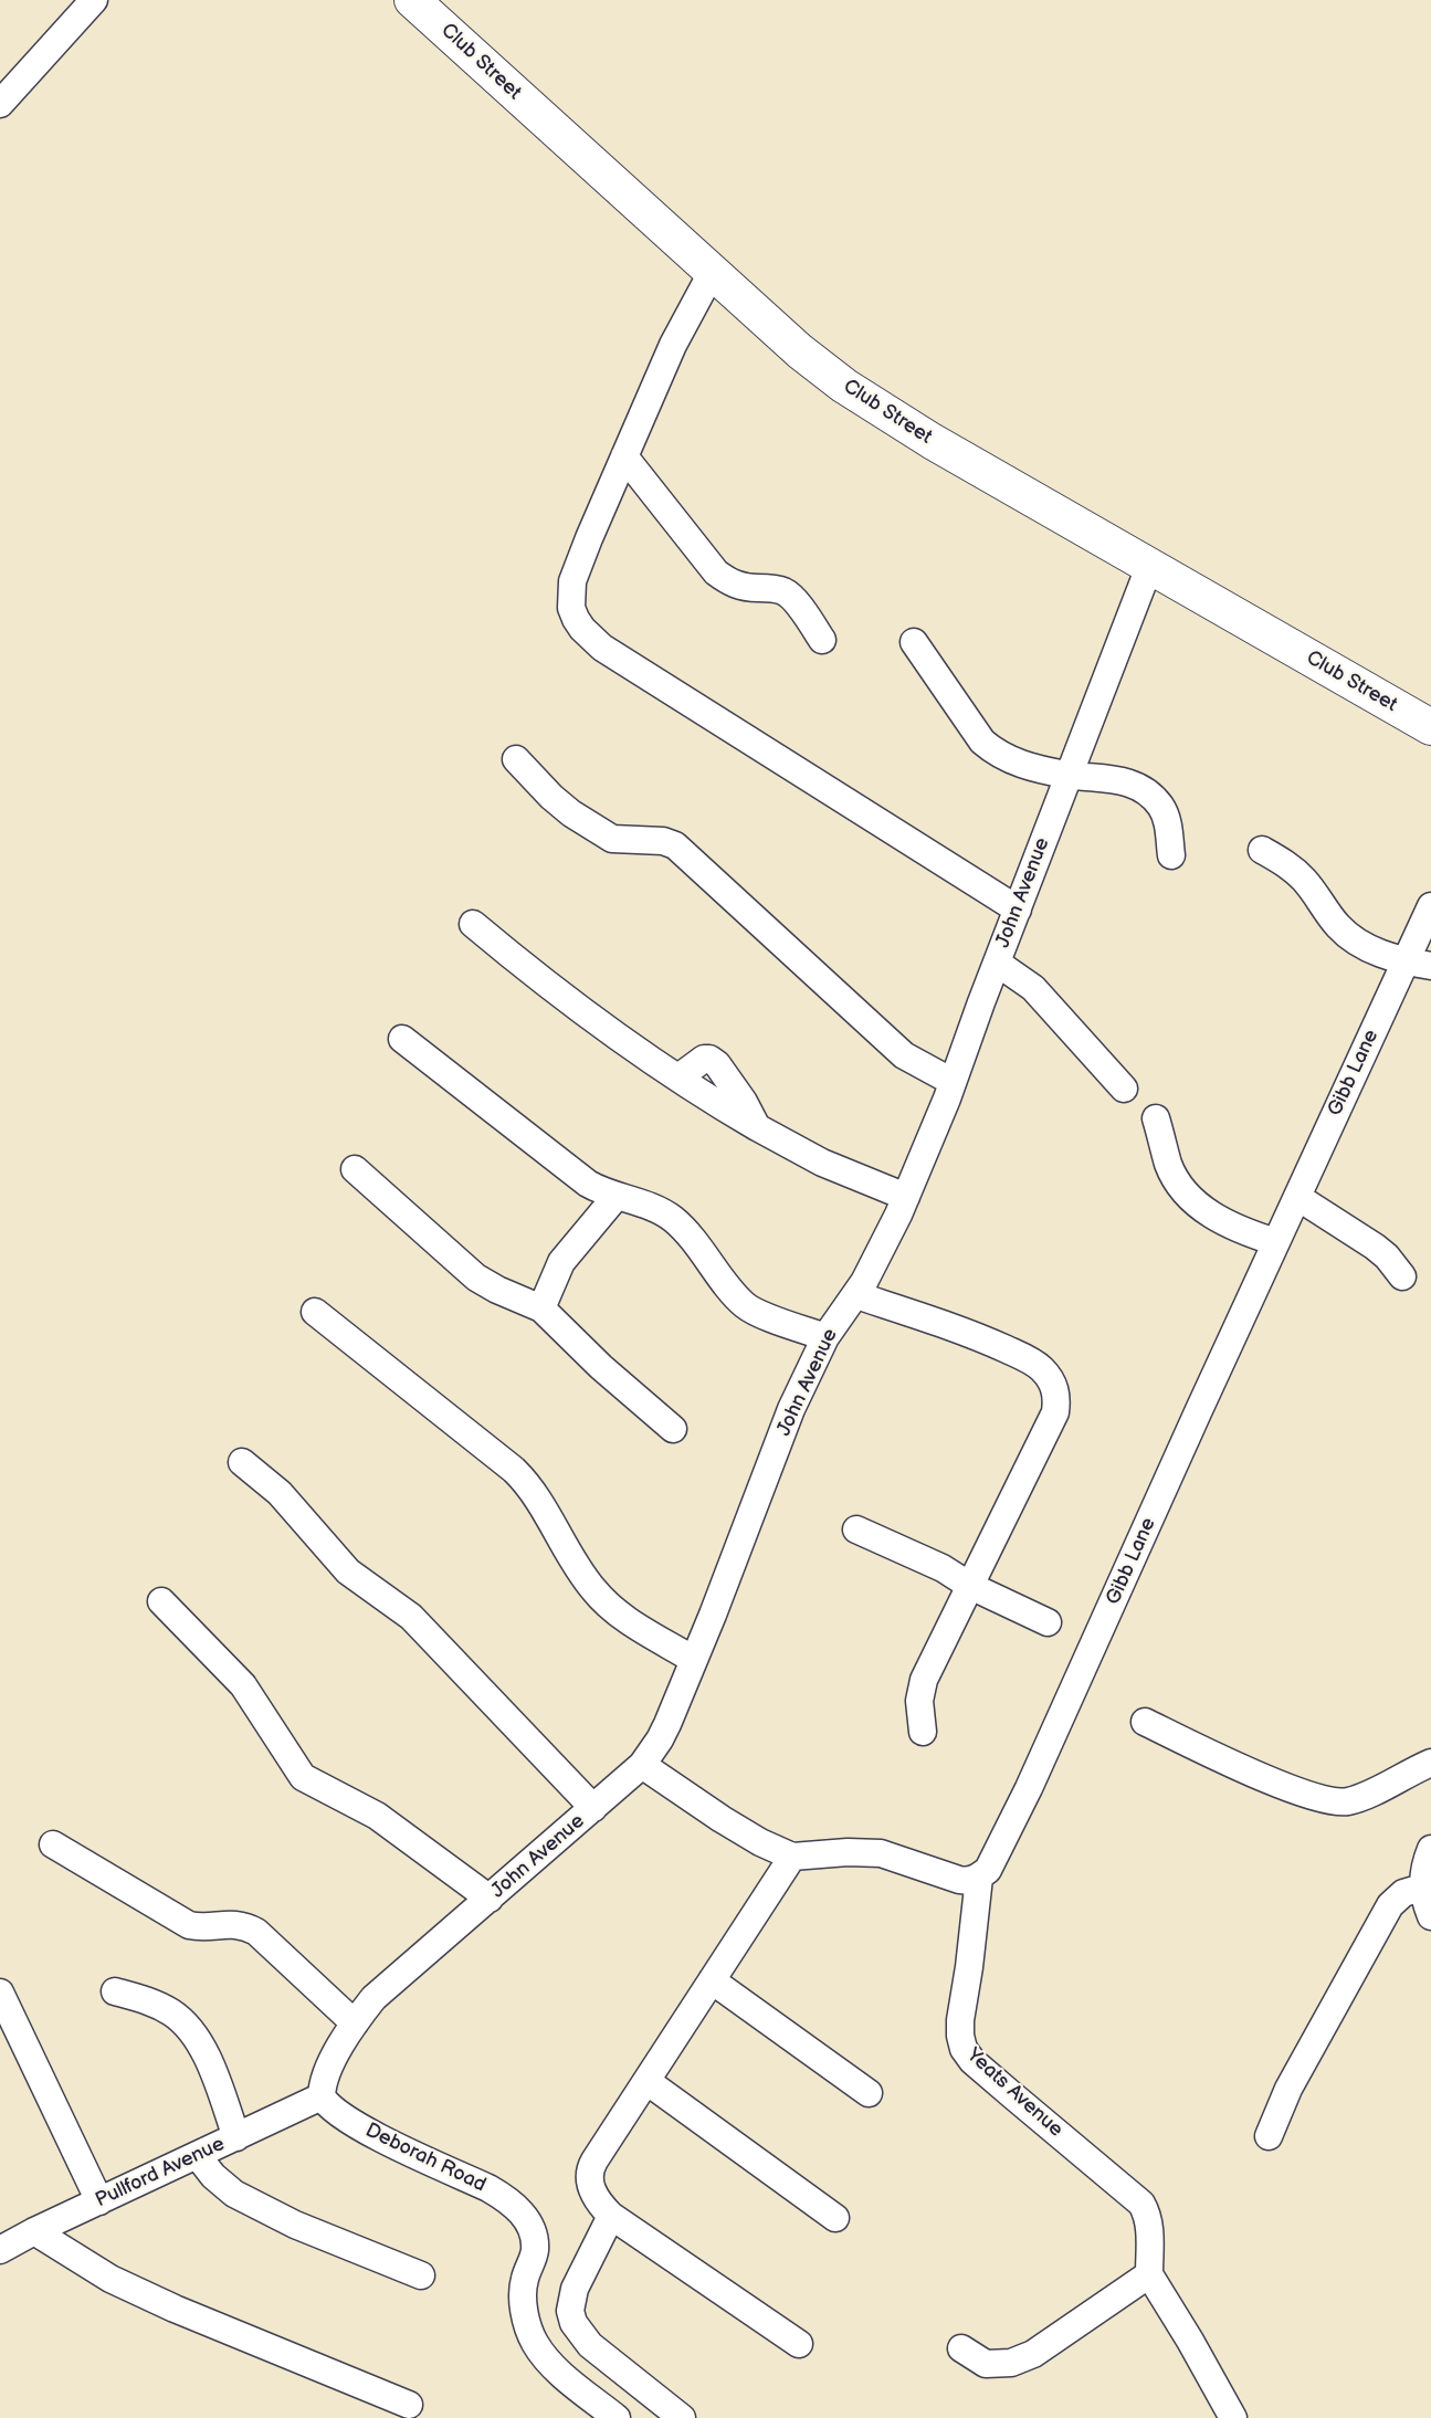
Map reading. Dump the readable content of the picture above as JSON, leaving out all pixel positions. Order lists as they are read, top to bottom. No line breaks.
{"streets":{"main road":["Club Street"],"street":["John Avenue","Gibb Lane","Yeats Avenue","Deborah Road","Pullford Avenue"]},"crossings":[["Club Street","John Avenue"],["John Avenue","Deborah Road"],["John Avenue","Pullford Avenue"],["Gibb Lane","Yeats Avenue"],["Deborah Road","Pullford Avenue"]]}
